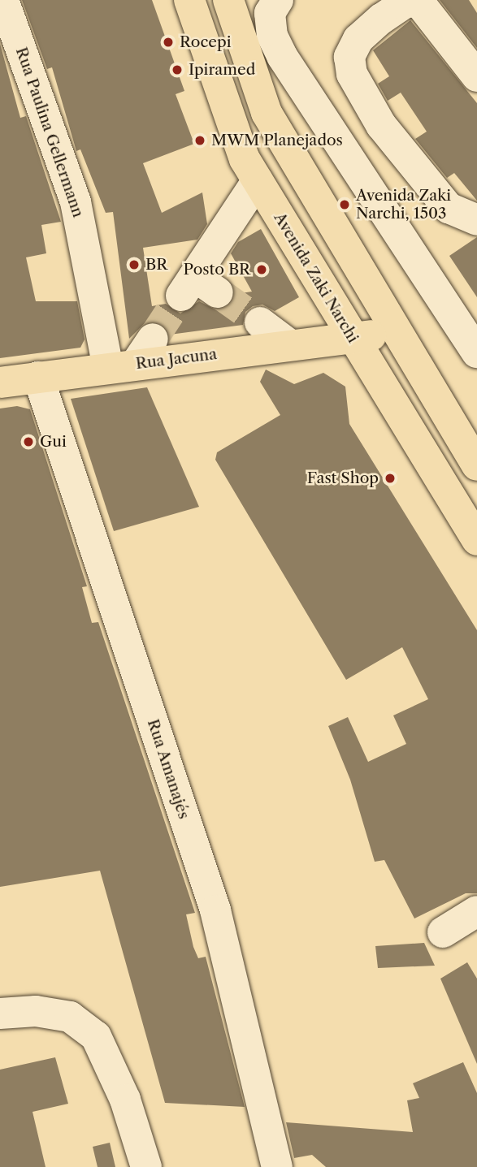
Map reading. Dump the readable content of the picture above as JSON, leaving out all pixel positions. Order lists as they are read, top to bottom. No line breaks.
{"streets":{"main road":["Avenida Zaki Narchi","Rua Jacuna"],"street":["Rua Paulina Gellermann","Rua Amanajés"]},"crossings":[["Rua Paulina Gellermann","Rua Jacuna"],["Avenida Zaki Narchi","Rua Jacuna"],["Rua Jacuna","Rua Amanajés"]],"places":["Rocepi","Ipiramed","MWM Planejados","Avenida Zaki Narchi, 1503","BR","Posto BR","Gui","Fast Shop"]}
